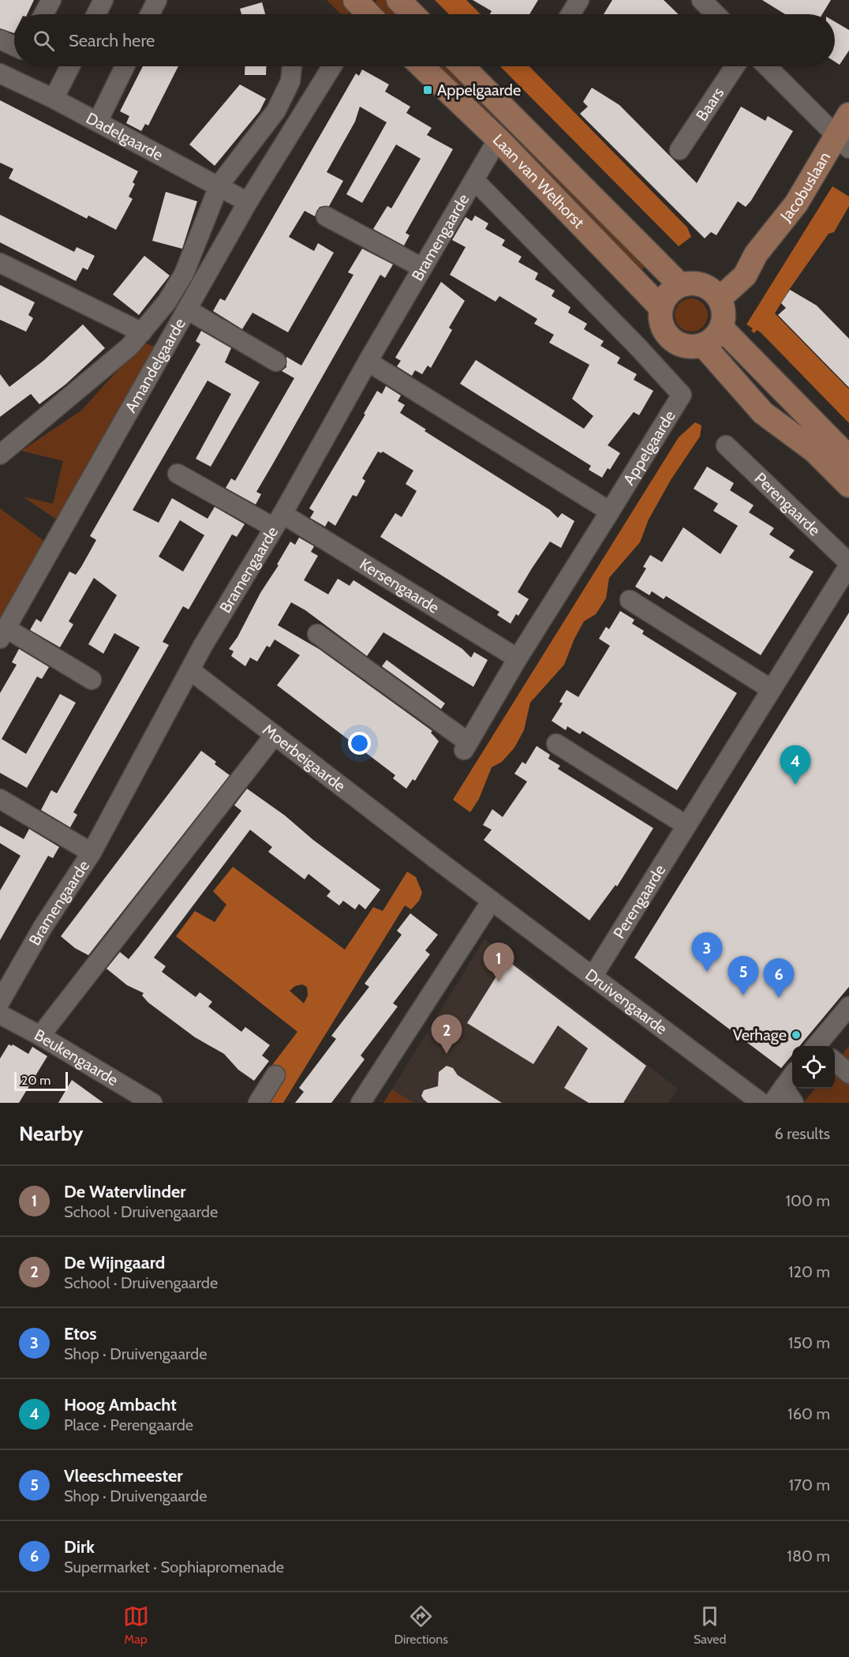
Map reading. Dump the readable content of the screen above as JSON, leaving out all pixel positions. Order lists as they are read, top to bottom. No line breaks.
{"streets":{"main road":["Laan van Welhorst","Jacobuslaan"],"street":["Baars","Dadelgaarde","Bramengaarde","Amandelgaarde","Appelgaarde","Perengaarde","Kersengaarde","Moerbeigaarde","Druivengaarde","Beukengaarde"]},"crossings":[["Dadelgaarde","Amandelgaarde"],["Laan van Welhorst","Jacobuslaan"],["Laan van Welhorst","Bramengaarde"],["Bramengaarde","Appelgaarde"],["Bramengaarde","Kersengaarde"],["Bramengaarde","Moerbeigaarde"],["Perengaarde","Druivengaarde"],["Moerbeigaarde","Druivengaarde"]],"places":{"transit":["Appelgaarde"],"other":["Verhage"]},"scale_bar":"20 m","page":{"search":"Search here","pins":["4","3","1","5","6","2"],"scale":"20 m","heading":["Nearby","6 results"],"list":[{"mark":"1","name":"De Watervlinder","note":"School · Druivengaarde","value":"100 m"},{"mark":"2","name":"De Wijngaard","note":"School · Druivengaarde","value":"120 m"},{"mark":"3","name":"Etos","note":"Shop · Druivengaarde","value":"150 m"},{"mark":"4","name":"Hoog Ambacht","note":"Place · Perengaarde","value":"160 m"},{"mark":"5","name":"Vleeschmeester","note":"Shop · Druivengaarde","value":"170 m"},{"mark":"6","name":"Dirk","note":"Supermarket · Sophiapromenade","value":"180 m"}],"nav":["Map","Directions","Saved"]}}
